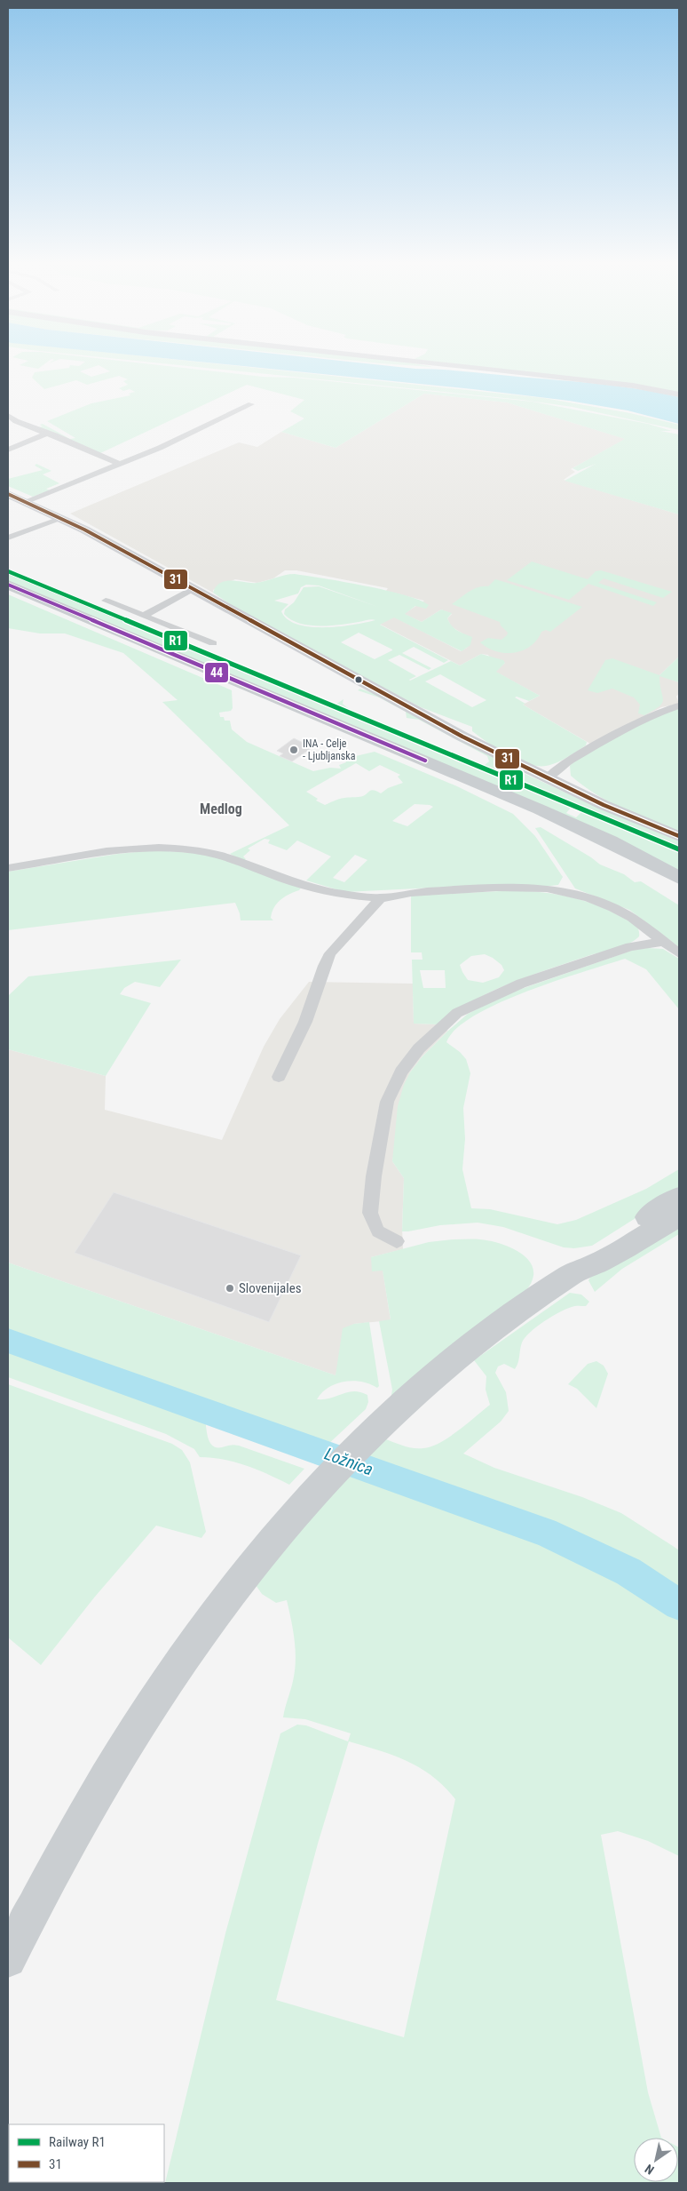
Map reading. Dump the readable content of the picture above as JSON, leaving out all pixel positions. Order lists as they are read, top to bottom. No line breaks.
{"districts":["Medlog"],"water":["Ložnica"],"places":["INA - Celje - Ljubljanska","Slovenijales"],"lines":["transit line 31","rail line R1","transit line 44"],"legend":["Railway R1","31"],"north":"bottom left"}
